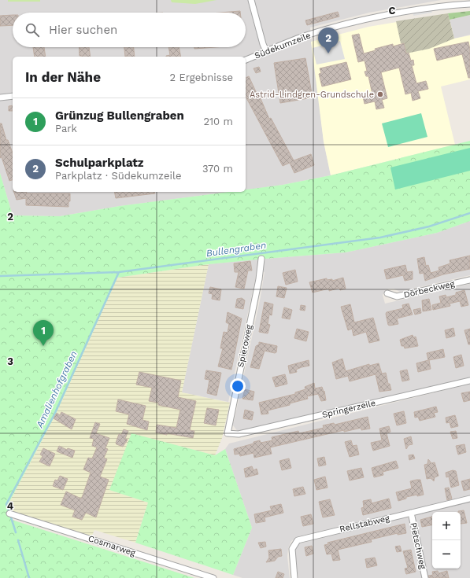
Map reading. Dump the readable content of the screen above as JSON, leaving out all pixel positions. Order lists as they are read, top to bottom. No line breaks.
{"streets":{"street":["Südekumzeile","Dörbeckweg","Spieroweg","Springerzeile","Rellstabweg","Cosmarweg","Pietschweg"]},"crossings":[["Spieroweg","Springerzeile"],["Rellstabweg","Pietschweg"]],"water":["Bullengraben","Amalienhofgraben"],"places":["Astrid-Lindgren-Grundschule"],"page":{"search":"Hier suchen","pins":["2","1"],"heading":["In der Nähe","2 Ergebnisse"],"list":[{"mark":"1","name":"Grünzug Bullengraben","note":"Park","value":"210 m"},{"mark":"2","name":"Schulparkplatz","note":"Parkplatz · Südekumzeile","value":"370 m"}],"map_buttons":["+","−"]},"grid":{"columns":["C"],"rows":["2","3","4"]}}
